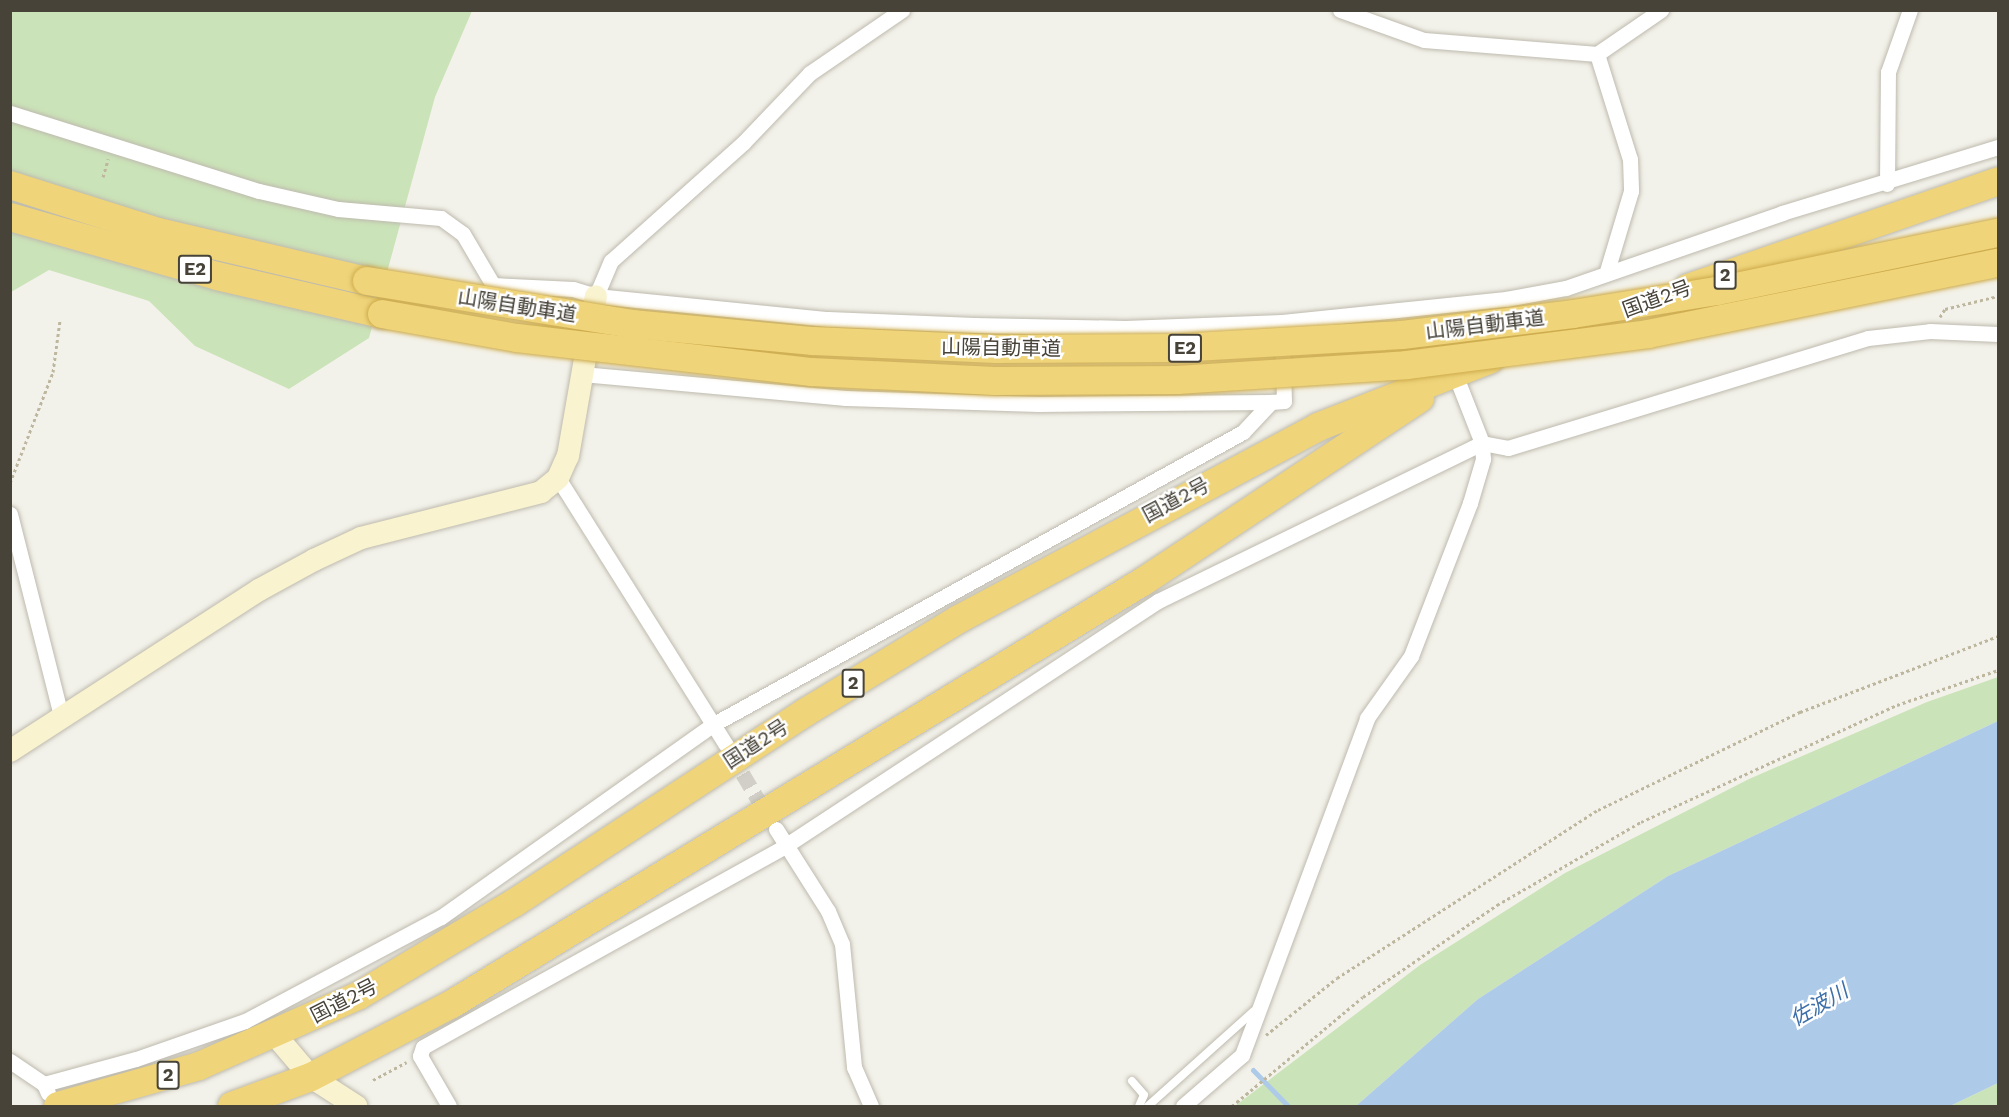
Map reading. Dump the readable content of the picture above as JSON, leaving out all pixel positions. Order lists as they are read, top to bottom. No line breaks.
{"streets":{"highway":["E2","2","国道2号","山陽自動車道"]},"water":["佐波川"]}
